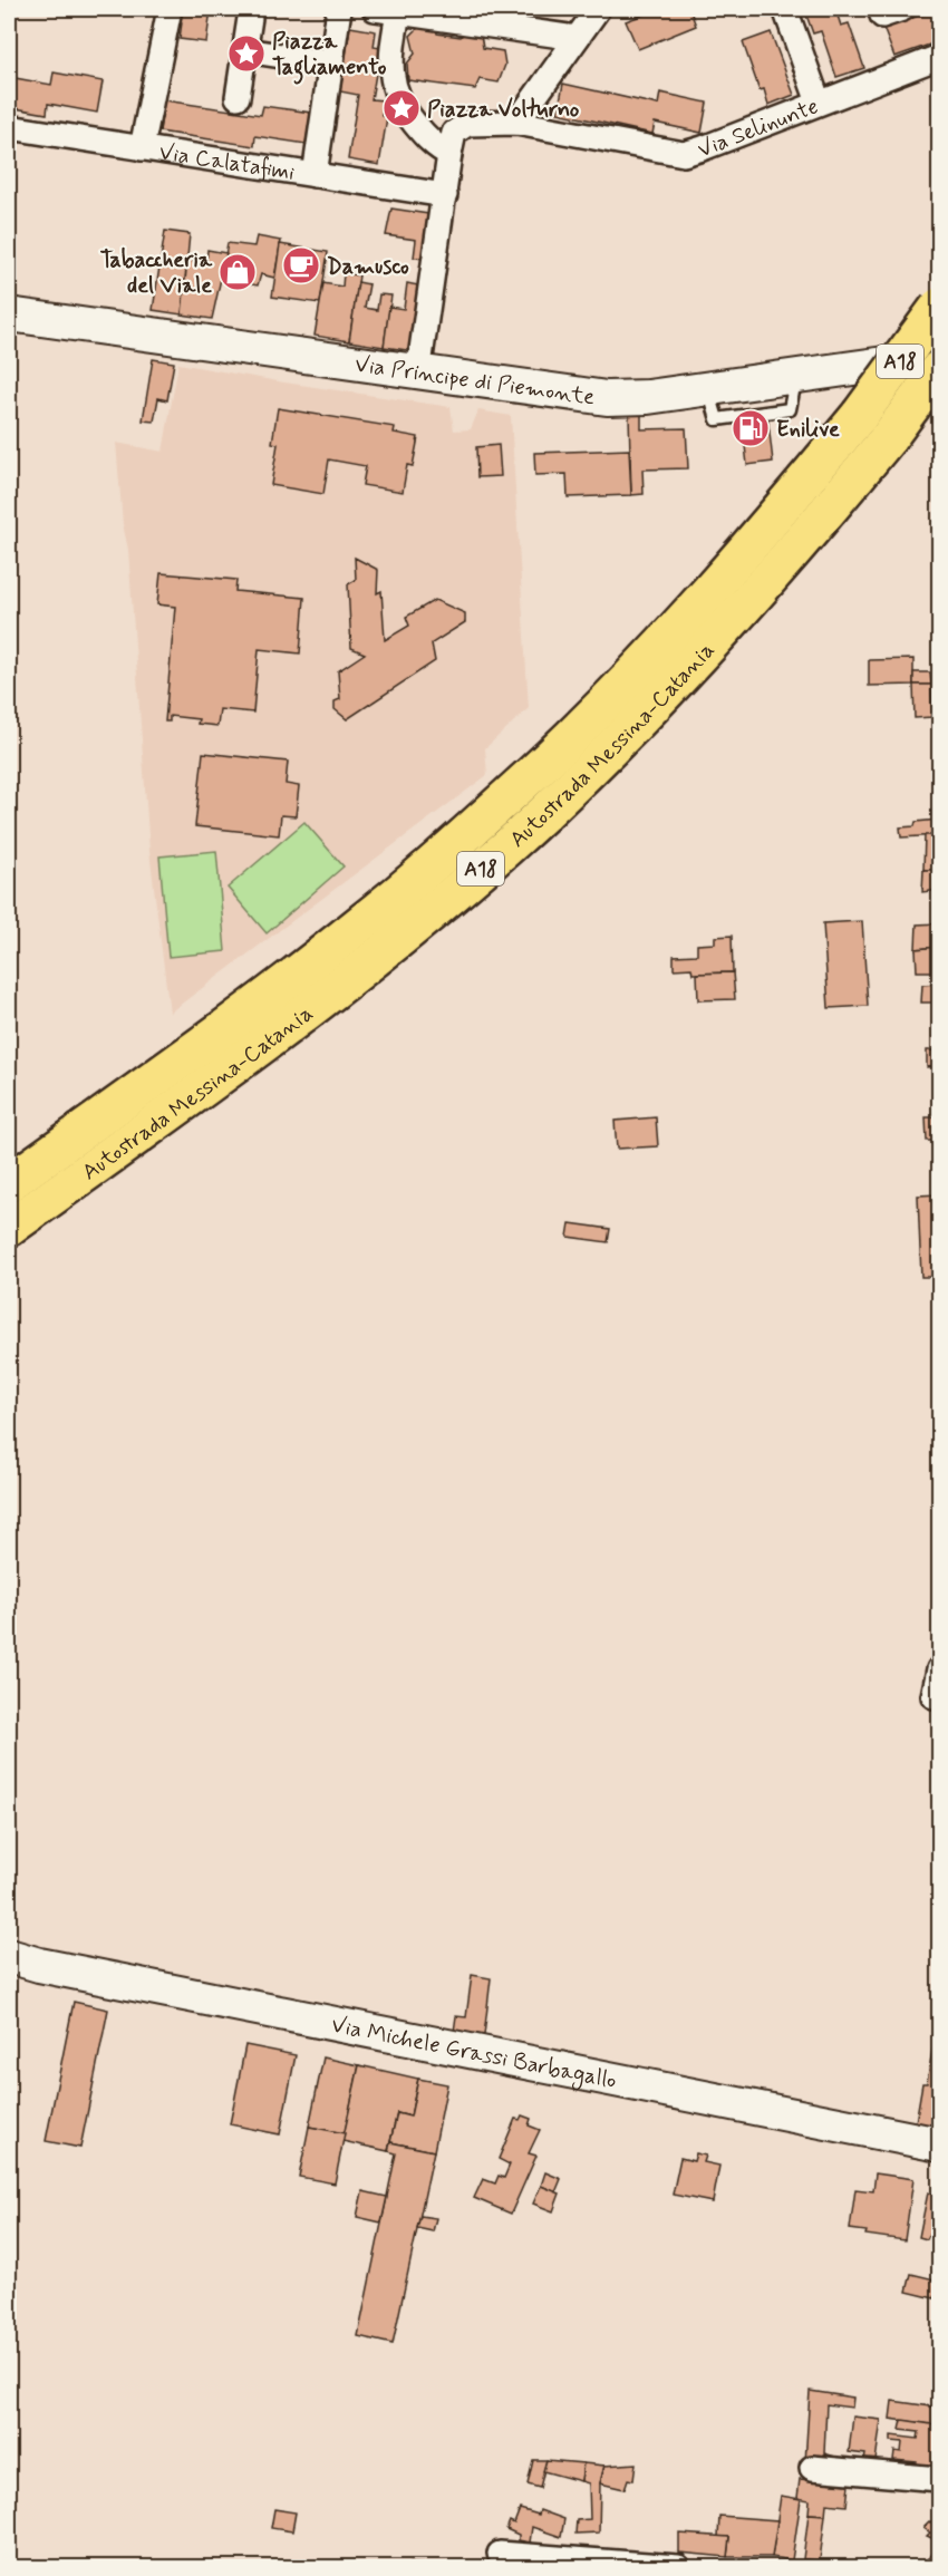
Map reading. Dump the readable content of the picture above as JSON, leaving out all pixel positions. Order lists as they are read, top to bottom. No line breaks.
{"streets":{"highway":["A18","Autostrada Messina-Catania"],"street":["Via Selinunte","Via Calatafimi","Via Principe di Piemonte","Via Michele Grassi Barbagallo"]},"crossings":[["Via Selinunte","Via Calatafimi"],["Via Selinunte","Via Principe di Piemonte"],["Via Principe di Piemonte","Autostrada Messina-Catania"]],"places":{"place":["Piazza Tagliamento","Piazza Volturno"],"cafe":["Damusco"],"shop":["Tabaccheria del Viale"],"fuel station":["Enilive"]}}
